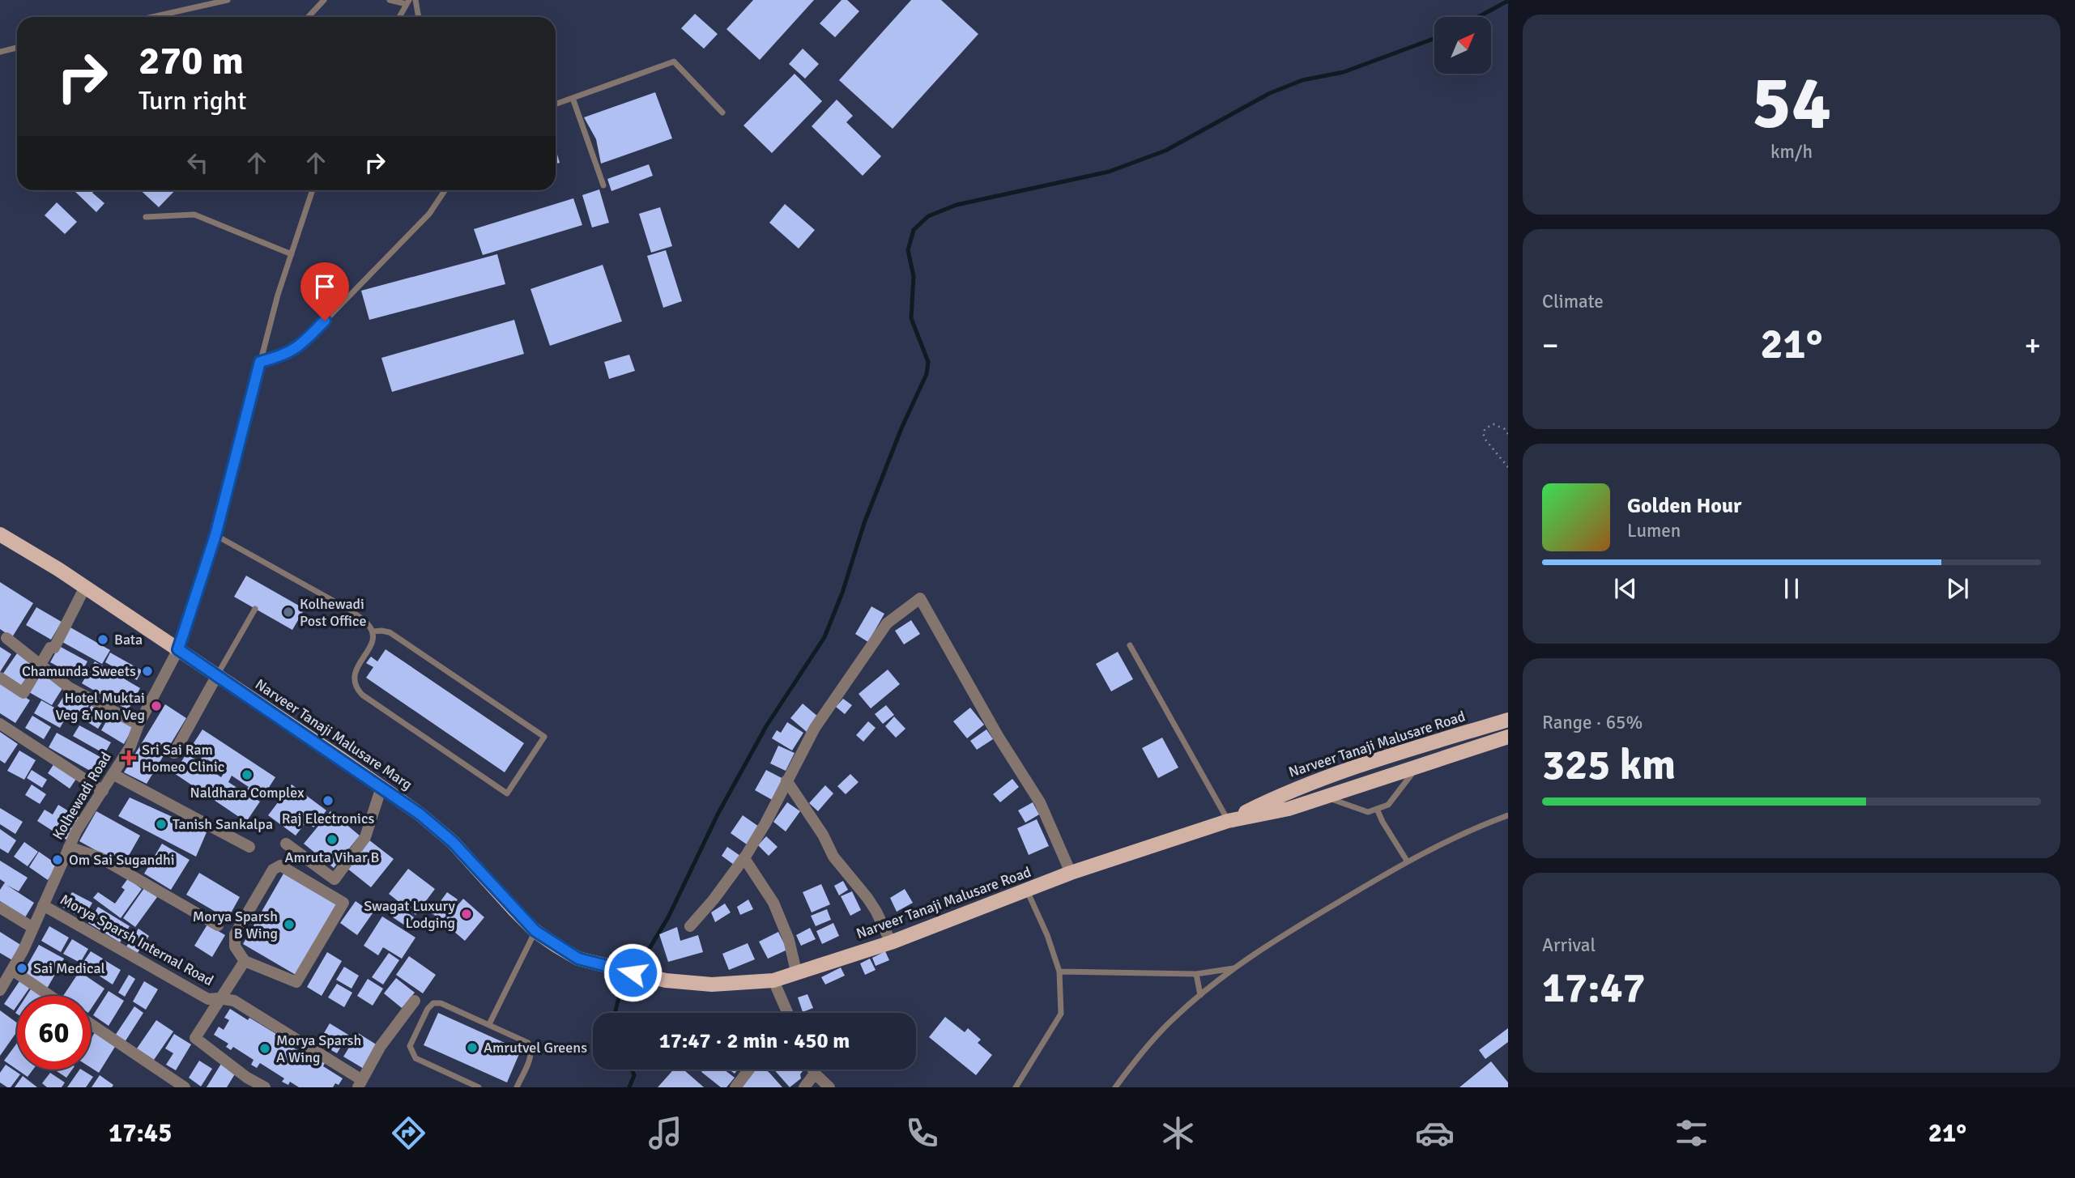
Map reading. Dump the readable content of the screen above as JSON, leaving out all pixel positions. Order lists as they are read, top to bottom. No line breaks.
{"streets":{"main road":["Narveer Tanaji Malusare Marg","Narveer Tanaji Malusare Road"],"street":["Kolhewadi Road","Morya Sparsh Internal Road"]},"crossings":[["Narveer Tanaji Malusare Marg","Narveer Tanaji Malusare Road"],["Narveer Tanaji Malusare Marg","Kolhewadi Road"],["Kolhewadi Road","Morya Sparsh Internal Road"]],"places":{"other":["Kolhewadi Post Office","Bata","Chamunda Sweets","Hotel Muktai Veg & Non Veg","Naldhara Complex","Raj Electronics","Tanish Sankalpa","Amruta Vihar B","Om Sai Sugandhi","Swagat Luxury Lodging","Morya Sparsh B Wing","Sai Medical","Amrutvel Greens","Morya Sparsh A Wing"],"health":["Sri Sai Ram Homeo Clinic"]},"north":"top right","page":{"tile":[["54","km/h"],"Climate",["Range · 65%","325 km"],["Arrival","17:47"]],"turn":["270 m","Turn right"],"heat":["−","21°","+"],"song":["Golden Hour","Lumen"],"limit":"60","trip":"17:47 · 2 min · 450 m","tabs":["17:45","21°"]}}
